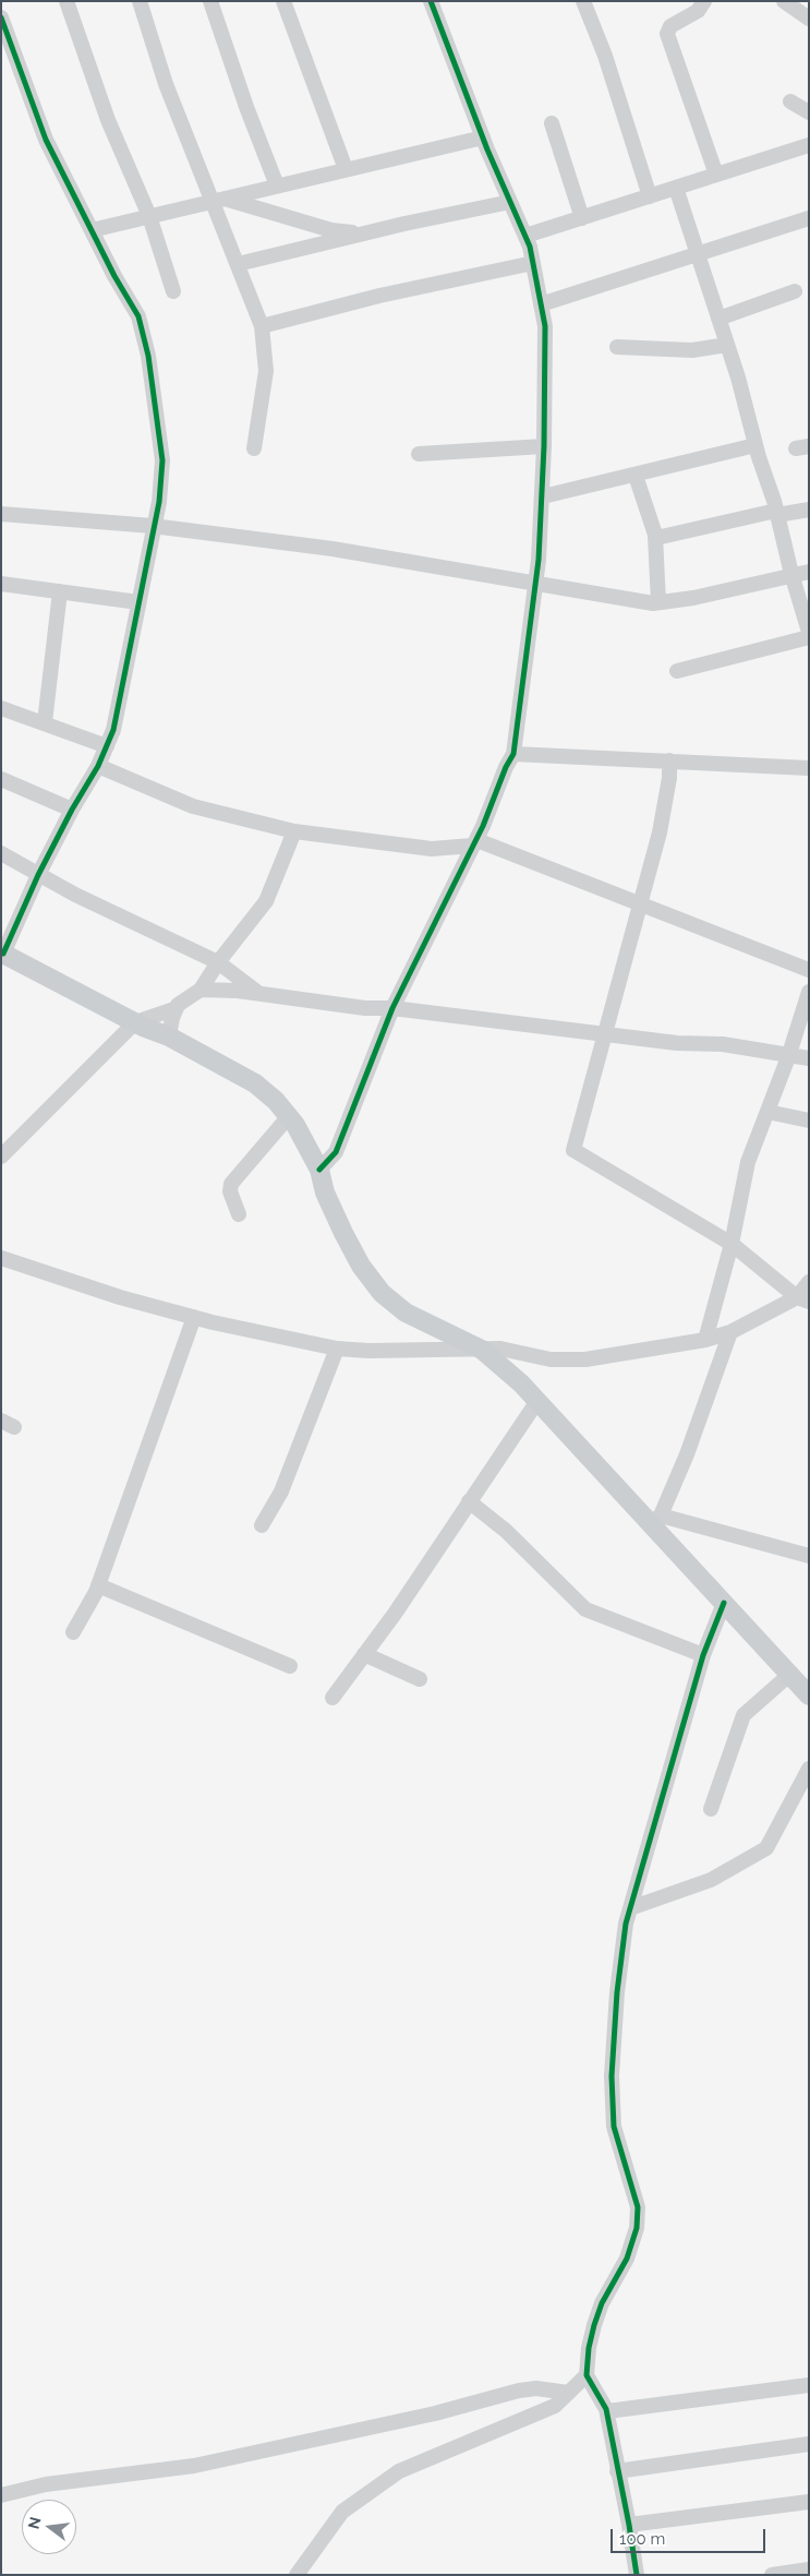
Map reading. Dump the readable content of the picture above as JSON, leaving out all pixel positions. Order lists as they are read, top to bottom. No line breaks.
{"scale_bar":"100 m","north":"left"}
